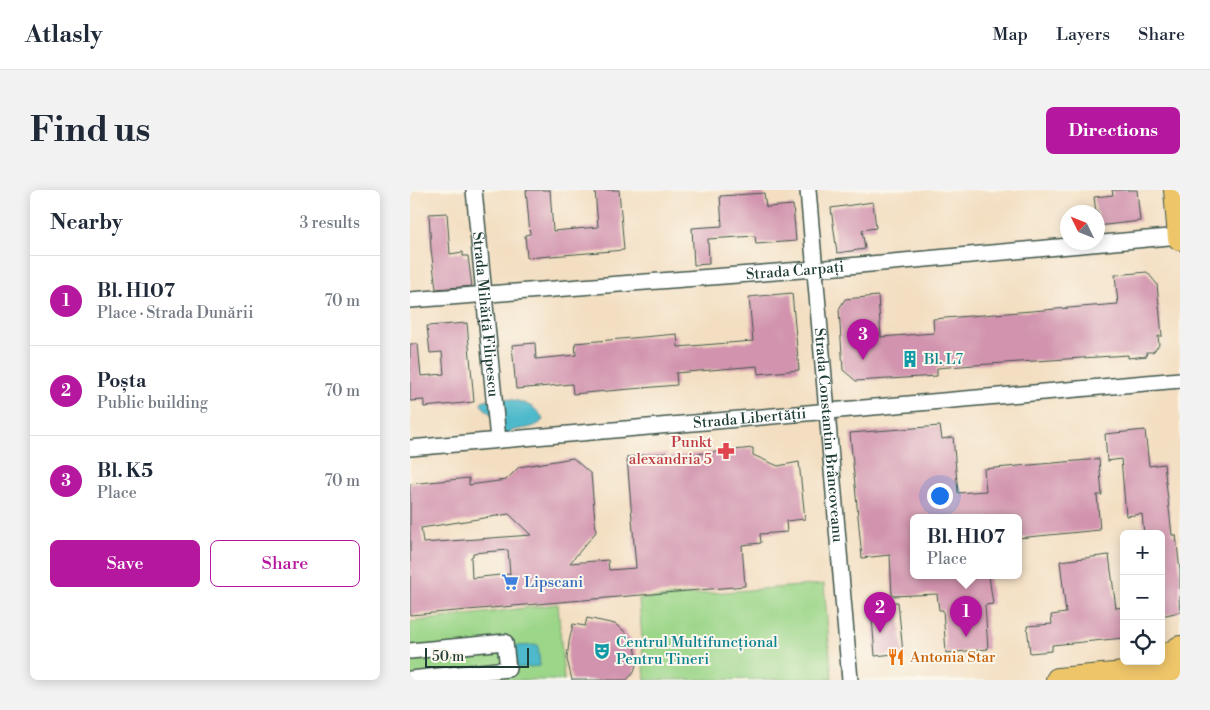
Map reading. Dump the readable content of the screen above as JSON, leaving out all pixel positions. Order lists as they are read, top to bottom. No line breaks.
{"streets":{"street":["Strada Carpați","Strada Mihăiță Filipescu","Strada Libertății","Strada Constantin Brâncoveanu"]},"crossings":[["Strada Carpați","Strada Mihăiță Filipescu"],["Strada Carpați","Strada Constantin Brâncoveanu"],["Strada Mihăiță Filipescu","Strada Libertății"],["Strada Libertății","Strada Constantin Brâncoveanu"]],"places":{"building":["Bl. L7"],"pharmacy":["Punkt alexandria 5"],"supermarket":["Lipscani"],"theatre":["Centrul Multifuncțional Pentru Tineri"],"restaurant":["Antonia Star"]},"scale_bar":"50 m","north":"top left","page":{"header":"Atlasly","nav":["Map","Layers","Share"],"buttons":["Directions",["Save","Share"]],"title":"Find us","heading":["Nearby","3 results"],"list":[{"mark":"1","name":"Bl. H107","note":"Place · Strada Dunării","value":"70 m"},{"mark":"2","name":"Poșta","note":"Public building","value":"70 m"},{"mark":"3","name":"Bl. K5","note":"Place","value":"70 m"}],"pins":["3","2","1"],"popup":["Bl. H107","Place"],"map_buttons":["+","−"],"scale":"50 m"}}
